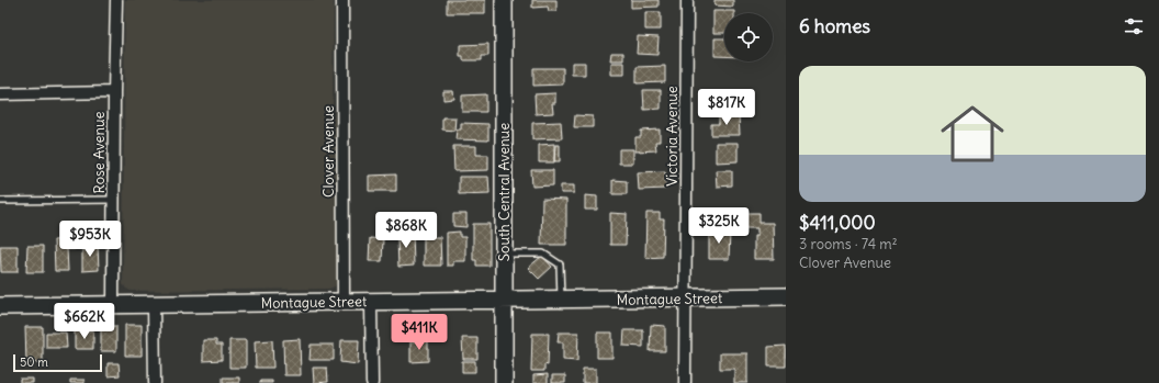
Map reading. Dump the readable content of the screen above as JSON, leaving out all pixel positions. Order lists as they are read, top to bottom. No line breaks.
{"streets":{"street":["Victoria Avenue","Clover Avenue","Rose Avenue","South Central Avenue","Montague Street"]},"crossings":[["Victoria Avenue","Montague Street"],["Clover Avenue","Montague Street"],["Rose Avenue","Montague Street"],["South Central Avenue","Montague Street"]],"scale_bar":"50 m","page":{"heading":"6 homes","list":[{"name":"$411,000","note":"3 rooms · 74 m² · Clover Avenue"}],"price":["$817K","$325K","$868K","$953K","$662K","$411K"],"scale":"50 m"}}
